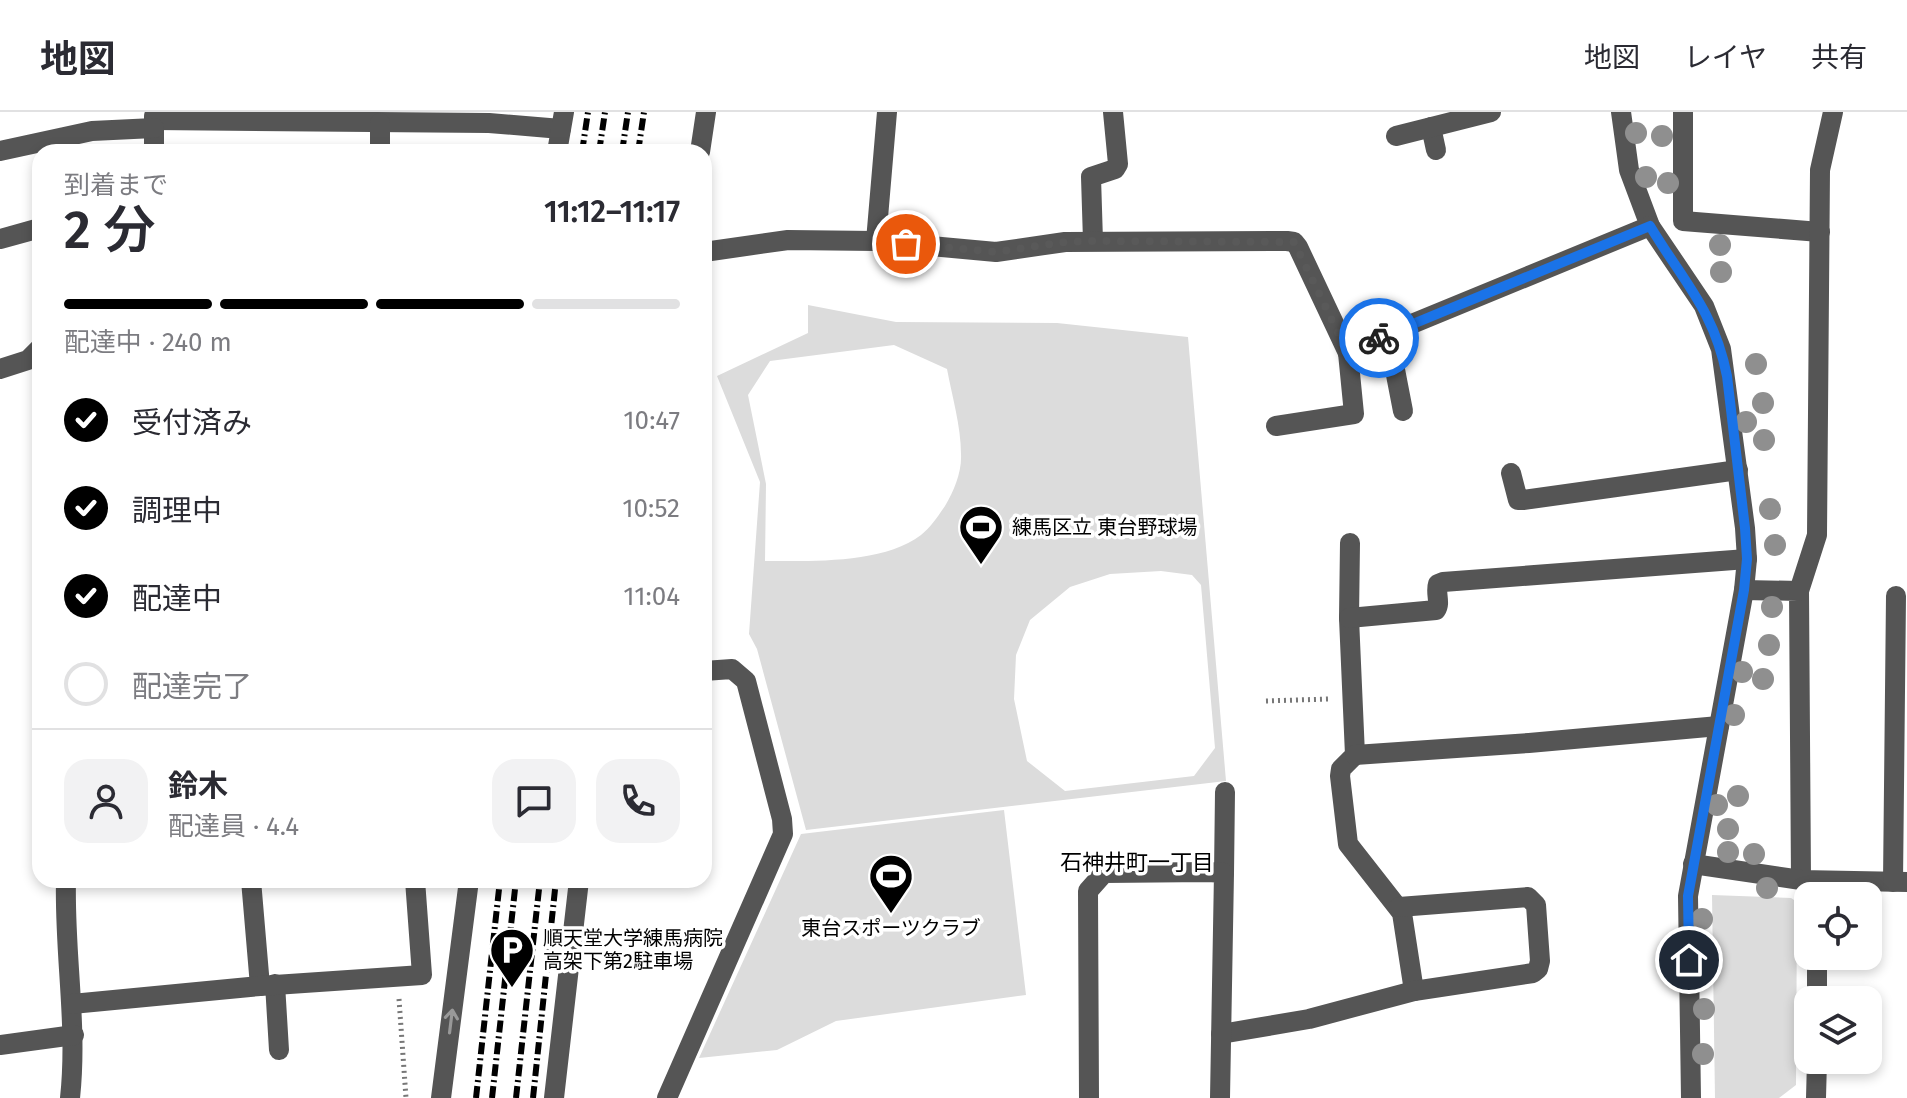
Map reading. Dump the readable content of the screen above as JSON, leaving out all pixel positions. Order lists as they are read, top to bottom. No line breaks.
{"districts":["石神井町一丁目"],"places":{"sports":["練馬区立 東台野球場","東台スポーツクラブ"],"parking":["順天堂大学練馬病院 高架下第2駐車場"]},"page":{"header":"地図","nav":["地図","レイヤ","共有"],"heading":["2 分","到着まで","11:12–11:17"],"panel":["鈴木","配達員 · 4.4"],"bar":"配達中 · 240 m","list":[["受付済み","10:47"],["調理中","10:52"],["配達中","11:04"],"配達完了"]}}
